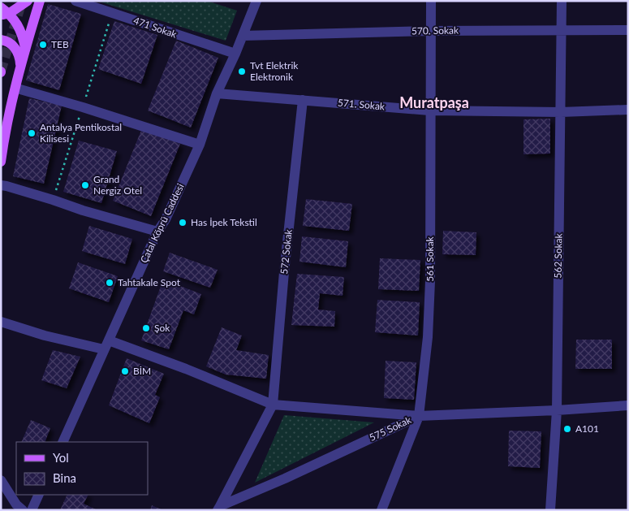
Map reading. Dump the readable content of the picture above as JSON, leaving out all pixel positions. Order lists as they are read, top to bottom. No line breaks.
{"streets":{"street":["471 Sokak","570. Sokak","571. Sokak","Çatal Köprü Caddesi","572 Sokak","562 Sokak","561 Sokak","575 Sokak"]},"crossings":[["471 Sokak","Çatal Köprü Caddesi"],["570. Sokak","Çatal Köprü Caddesi"],["570. Sokak","562 Sokak"],["570. Sokak","561 Sokak"],["571. Sokak","Çatal Köprü Caddesi"],["571. Sokak","572 Sokak"],["571. Sokak","562 Sokak"],["571. Sokak","561 Sokak"],["562 Sokak","575 Sokak"],["561 Sokak","575 Sokak"]],"districts":["Muratpaşa"],"places":["TEB","Tvt Elektrik Elektronik","Antalya Pentikostal Kilisesi","Grand Nergiz Otel","Has İpek Tekstil","Tahtakale Spot","Şok","BİM","A101"],"legend":["Yol","Bina"]}
